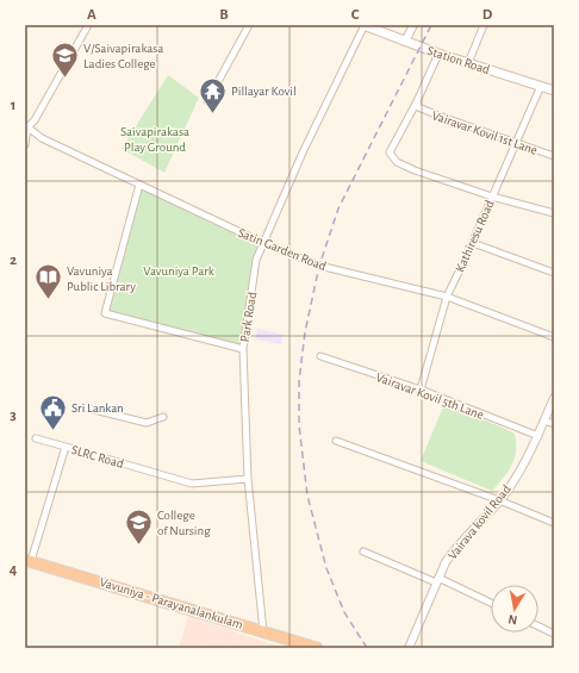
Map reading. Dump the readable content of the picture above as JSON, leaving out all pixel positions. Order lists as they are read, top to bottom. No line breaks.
{"streets":{"highway":["Vavuniya - Parayanalankulam"],"main road":["Station Road"],"street":["Vairavar Kovil 1st Lane","Kathiresu Road","Satin Garden Road","Park Road","Vairavar Kovil 5th Lane","SLRC Road","Vairava kovil Road"]},"crossings":[["Station Road","Vairavar Kovil 1st Lane"],["Station Road","Kathiresu Road"],["Station Road","Park Road"],["Vairavar Kovil 1st Lane","Kathiresu Road"],["Kathiresu Road","Satin Garden Road"],["Kathiresu Road","Vairavar Kovil 5th Lane"],["Satin Garden Road","Park Road"],["Park Road","SLRC Road"],["Park Road","Vavuniya - Parayanalankulam"],["Vairavar Kovil 5th Lane","Vairava kovil Road"],["SLRC Road","Vavuniya - Parayanalankulam"]],"parks":["Saivapirakasa Play Ground","Vavuniya Park"],"places":{"school or university":["V/Saivapirakasa Ladies College","College of Nursing"],"temple":["Pillayar Kovil"],"library":["Vavuniya Public Library"],"public building":["Sri Lankan"]},"north":"bottom","grid":{"columns":["A","B","C","D"],"rows":["1","2","3","4"]}}
